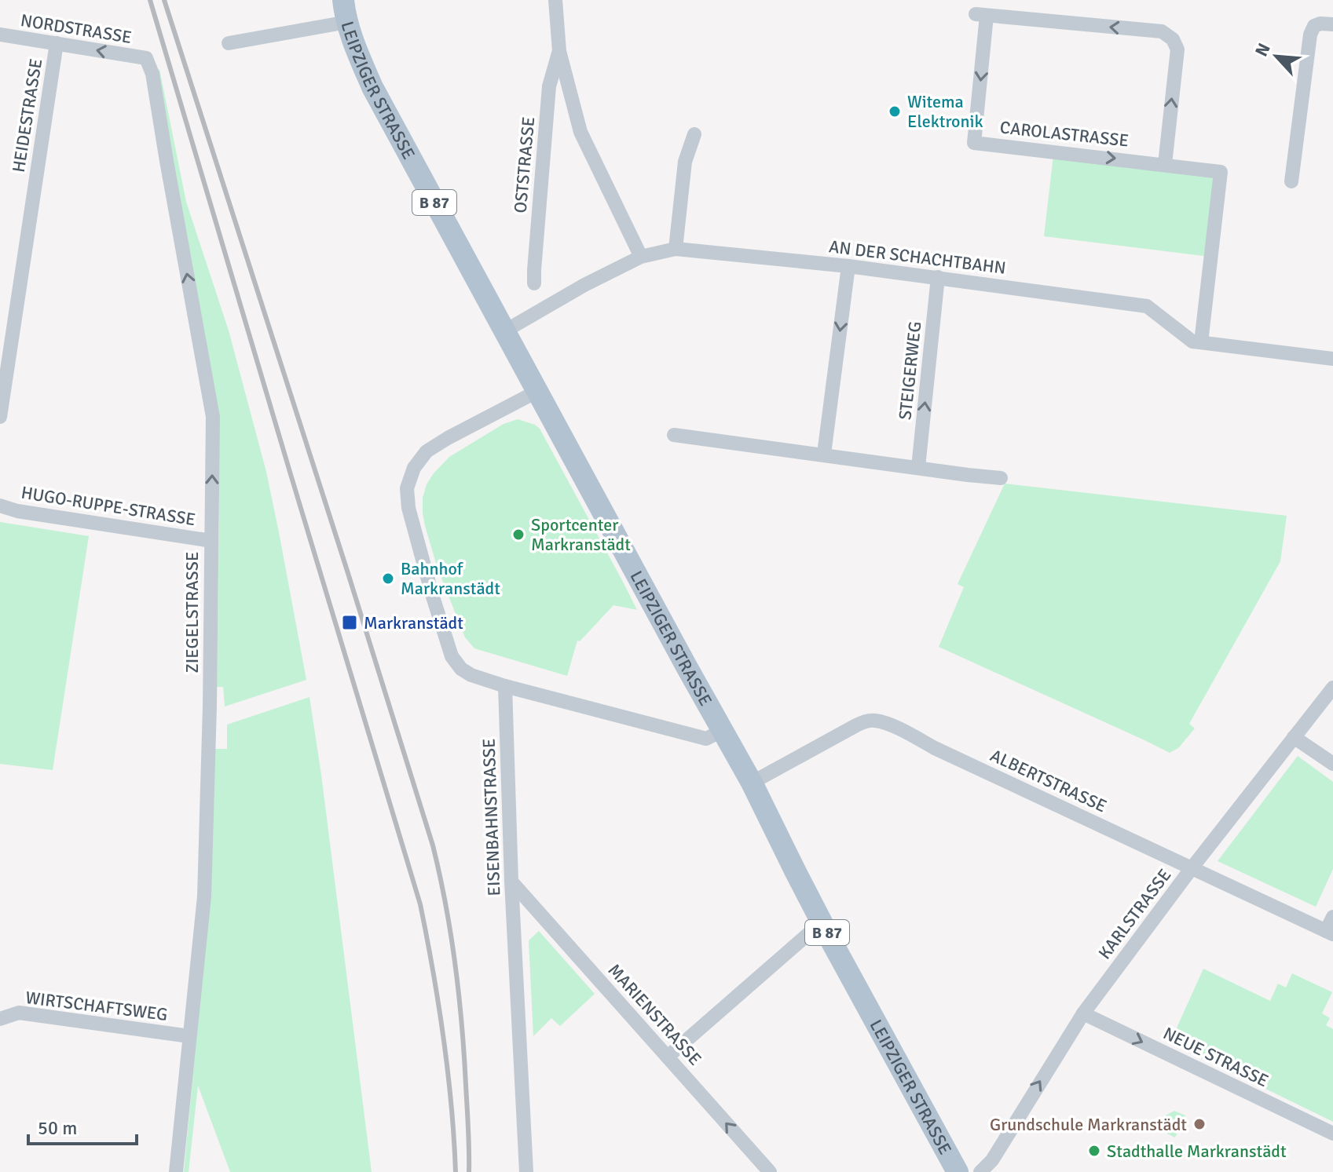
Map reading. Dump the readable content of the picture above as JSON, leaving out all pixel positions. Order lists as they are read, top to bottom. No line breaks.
{"streets":{"main road":["LEIPZIGER STRASSE","B 87"],"street":["NORDSTRASSE","HEIDESTRASSE","CAROLASTRASSE","OSTSTRASSE","AN DER SCHACHTBAHN","STEIGERWEG","HUGO-RUPPE-STRASSE","ZIEGELSTRASSE","ALBERTSTRASSE","EISENBAHNSTRASSE","KARLSTRASSE","WIRTSCHAFTSWEG","MARIENSTRASSE","NEUE STRASSE"]},"crossings":[["NORDSTRASSE","HEIDESTRASSE"],["NORDSTRASSE","ZIEGELSTRASSE"],["LEIPZIGER STRASSE","AN DER SCHACHTBAHN"],["LEIPZIGER STRASSE","ALBERTSTRASSE"],["CAROLASTRASSE","AN DER SCHACHTBAHN"],["OSTSTRASSE","AN DER SCHACHTBAHN"],["AN DER SCHACHTBAHN","STEIGERWEG"],["HUGO-RUPPE-STRASSE","ZIEGELSTRASSE"],["ZIEGELSTRASSE","WIRTSCHAFTSWEG"],["ALBERTSTRASSE","KARLSTRASSE"],["EISENBAHNSTRASSE","MARIENSTRASSE"],["KARLSTRASSE","NEUE STRASSE"]],"one_way":["NORDSTRASSE","ZIEGELSTRASSE","MARIENSTRASSE","NEUE STRASSE"],"places":{"other":["Witema Elektronik","Sportcenter Markranstädt","Bahnhof Markranstädt","Grundschule Markranstädt","Stadthalle Markranstädt"],"transit":["Markranstädt"]},"scale_bar":"50 m","north":"top left"}
